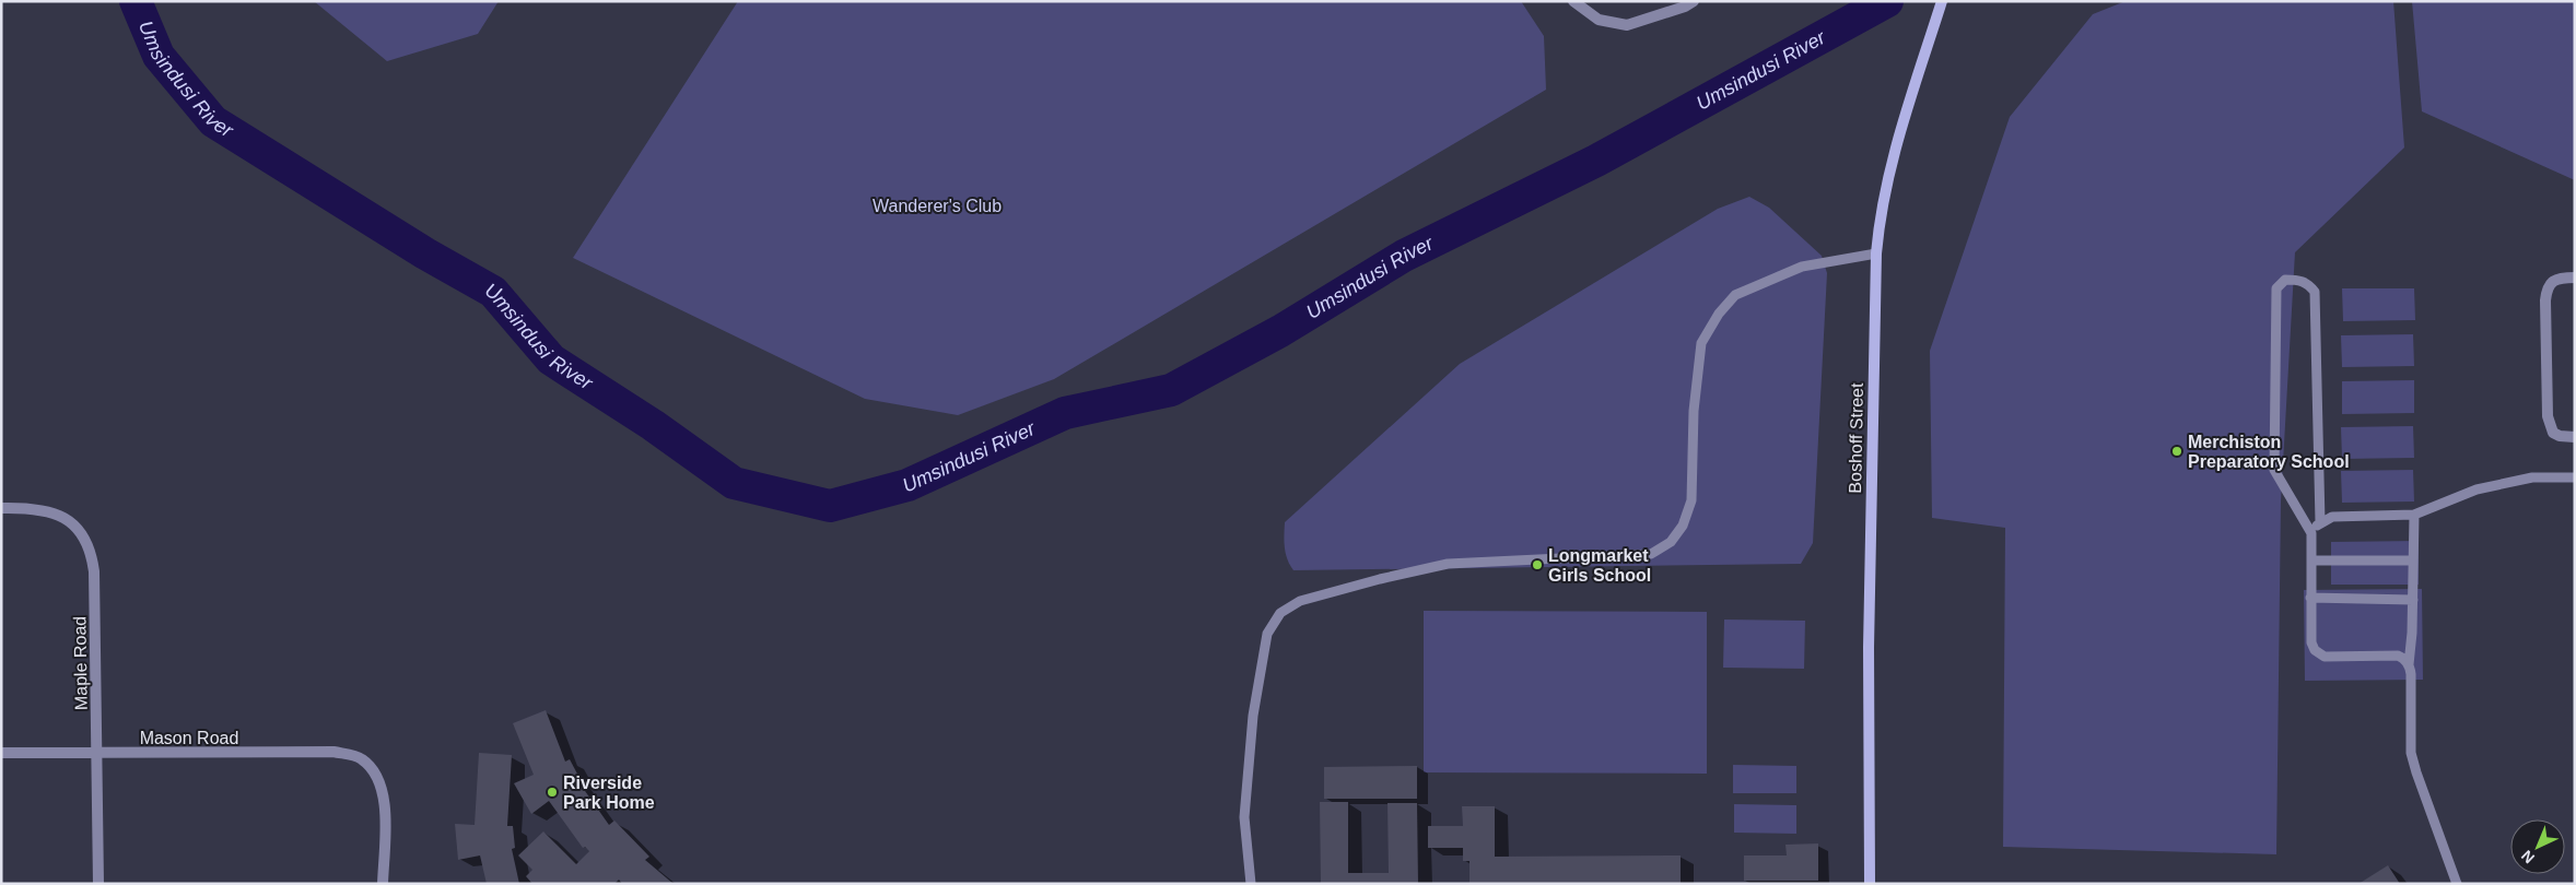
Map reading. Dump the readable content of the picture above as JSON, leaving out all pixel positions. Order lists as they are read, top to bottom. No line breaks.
{"streets":{"main road":["Boshoff Street"],"street":["Maple Road","Mason Road"]},"crossings":[["Maple Road","Mason Road"]],"water":["Umsindusi River"],"parks":["Wanderer's Club"],"places":["Merchiston Preparatory School","Longmarket Girls School","Riverside Park Home"],"north":"bottom left"}
